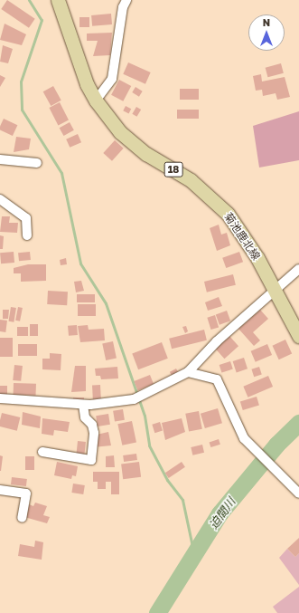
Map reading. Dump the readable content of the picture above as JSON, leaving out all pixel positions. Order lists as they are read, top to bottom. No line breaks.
{"streets":{"main road":["18","菊池鹿北線"]},"water":["迫間川"],"north":"top"}
